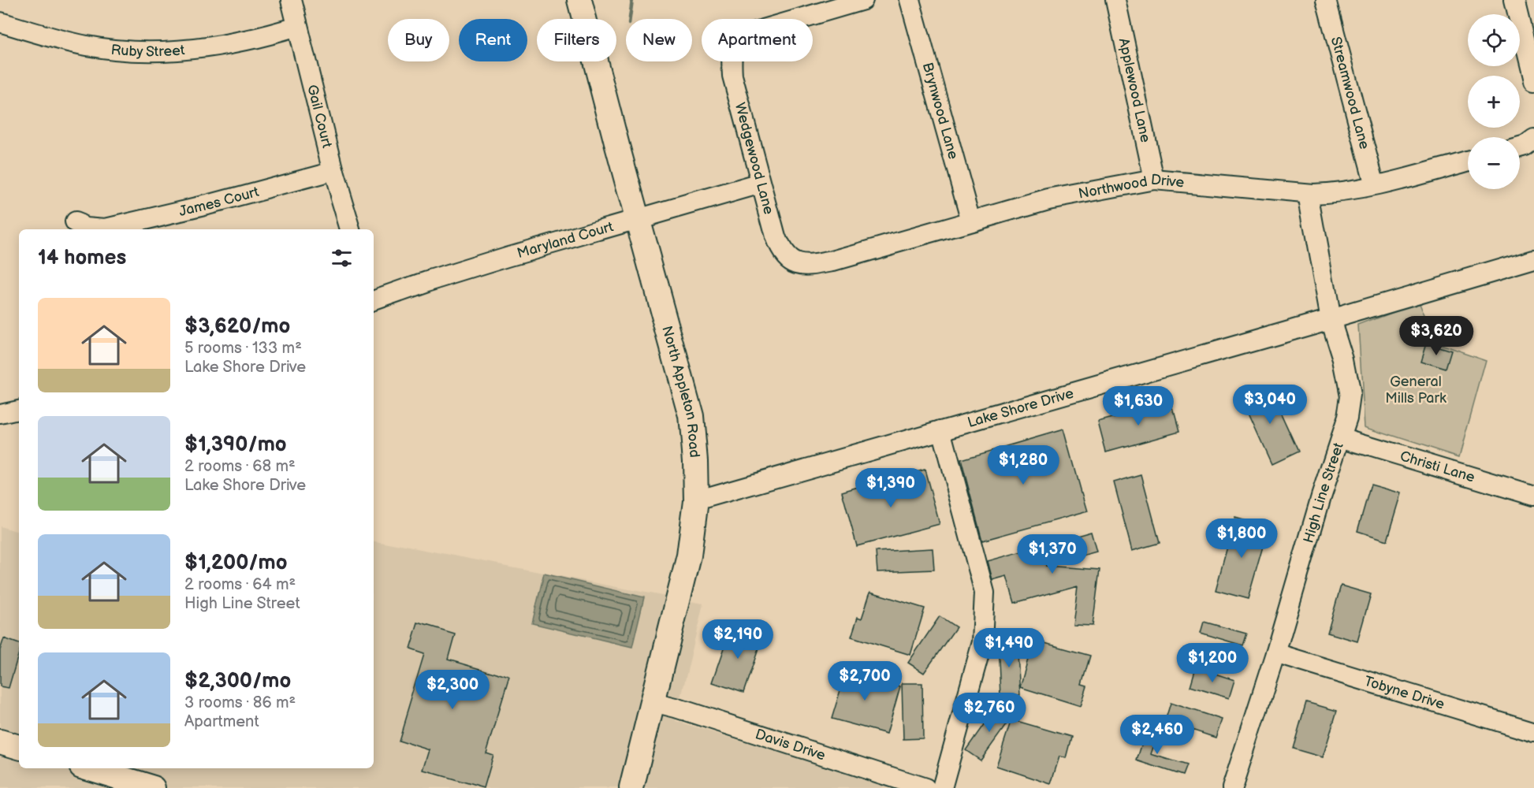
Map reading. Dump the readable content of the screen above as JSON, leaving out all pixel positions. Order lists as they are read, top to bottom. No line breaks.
{"streets":{"main road":["North Appleton Road"],"street":["Ruby Street","Applewood Lane","Streamwood Lane","Brynwood Lane","Gail Court","Wedgewood Lane","Northwood Drive","James Court","Maryland Court","Lake Shore Drive","Christi Lane","High Line Street","Tobyne Drive","Davis Drive"]},"crossings":[["Ruby Street","Gail Court"],["Applewood Lane","Northwood Drive"],["Streamwood Lane","Northwood Drive"],["Brynwood Lane","Northwood Drive"],["Gail Court","James Court"],["Wedgewood Lane","Northwood Drive"],["Wedgewood Lane","Maryland Court"],["Northwood Drive","High Line Street"],["Maryland Court","North Appleton Road"],["North Appleton Road","Lake Shore Drive"],["North Appleton Road","Davis Drive"],["Lake Shore Drive","High Line Street"],["Christi Lane","High Line Street"],["High Line Street","Tobyne Drive"]],"parks":["General Mills Park"],"page":{"map_buttons":["+","−"],"chip":["Buy","Rent","Filters","New","Apartment"],"heading":"14 homes","list":[{"name":"$3,620/mo","note":"5 rooms · 133 m² · Lake Shore Drive"},{"name":"$1,390/mo","note":"2 rooms · 68 m² · Lake Shore Drive"},{"name":"$1,200/mo","note":"2 rooms · 64 m² · High Line Street"},{"name":"$2,300/mo","note":"3 rooms · 86 m² · Apartment"}],"price":["$3,620","$3,040","$1,630","$1,280","$1,390","$1,800","$1,370","$2,190","$1,490","$1,200","$2,700","$2,300","$2,760","$2,460"]}}
